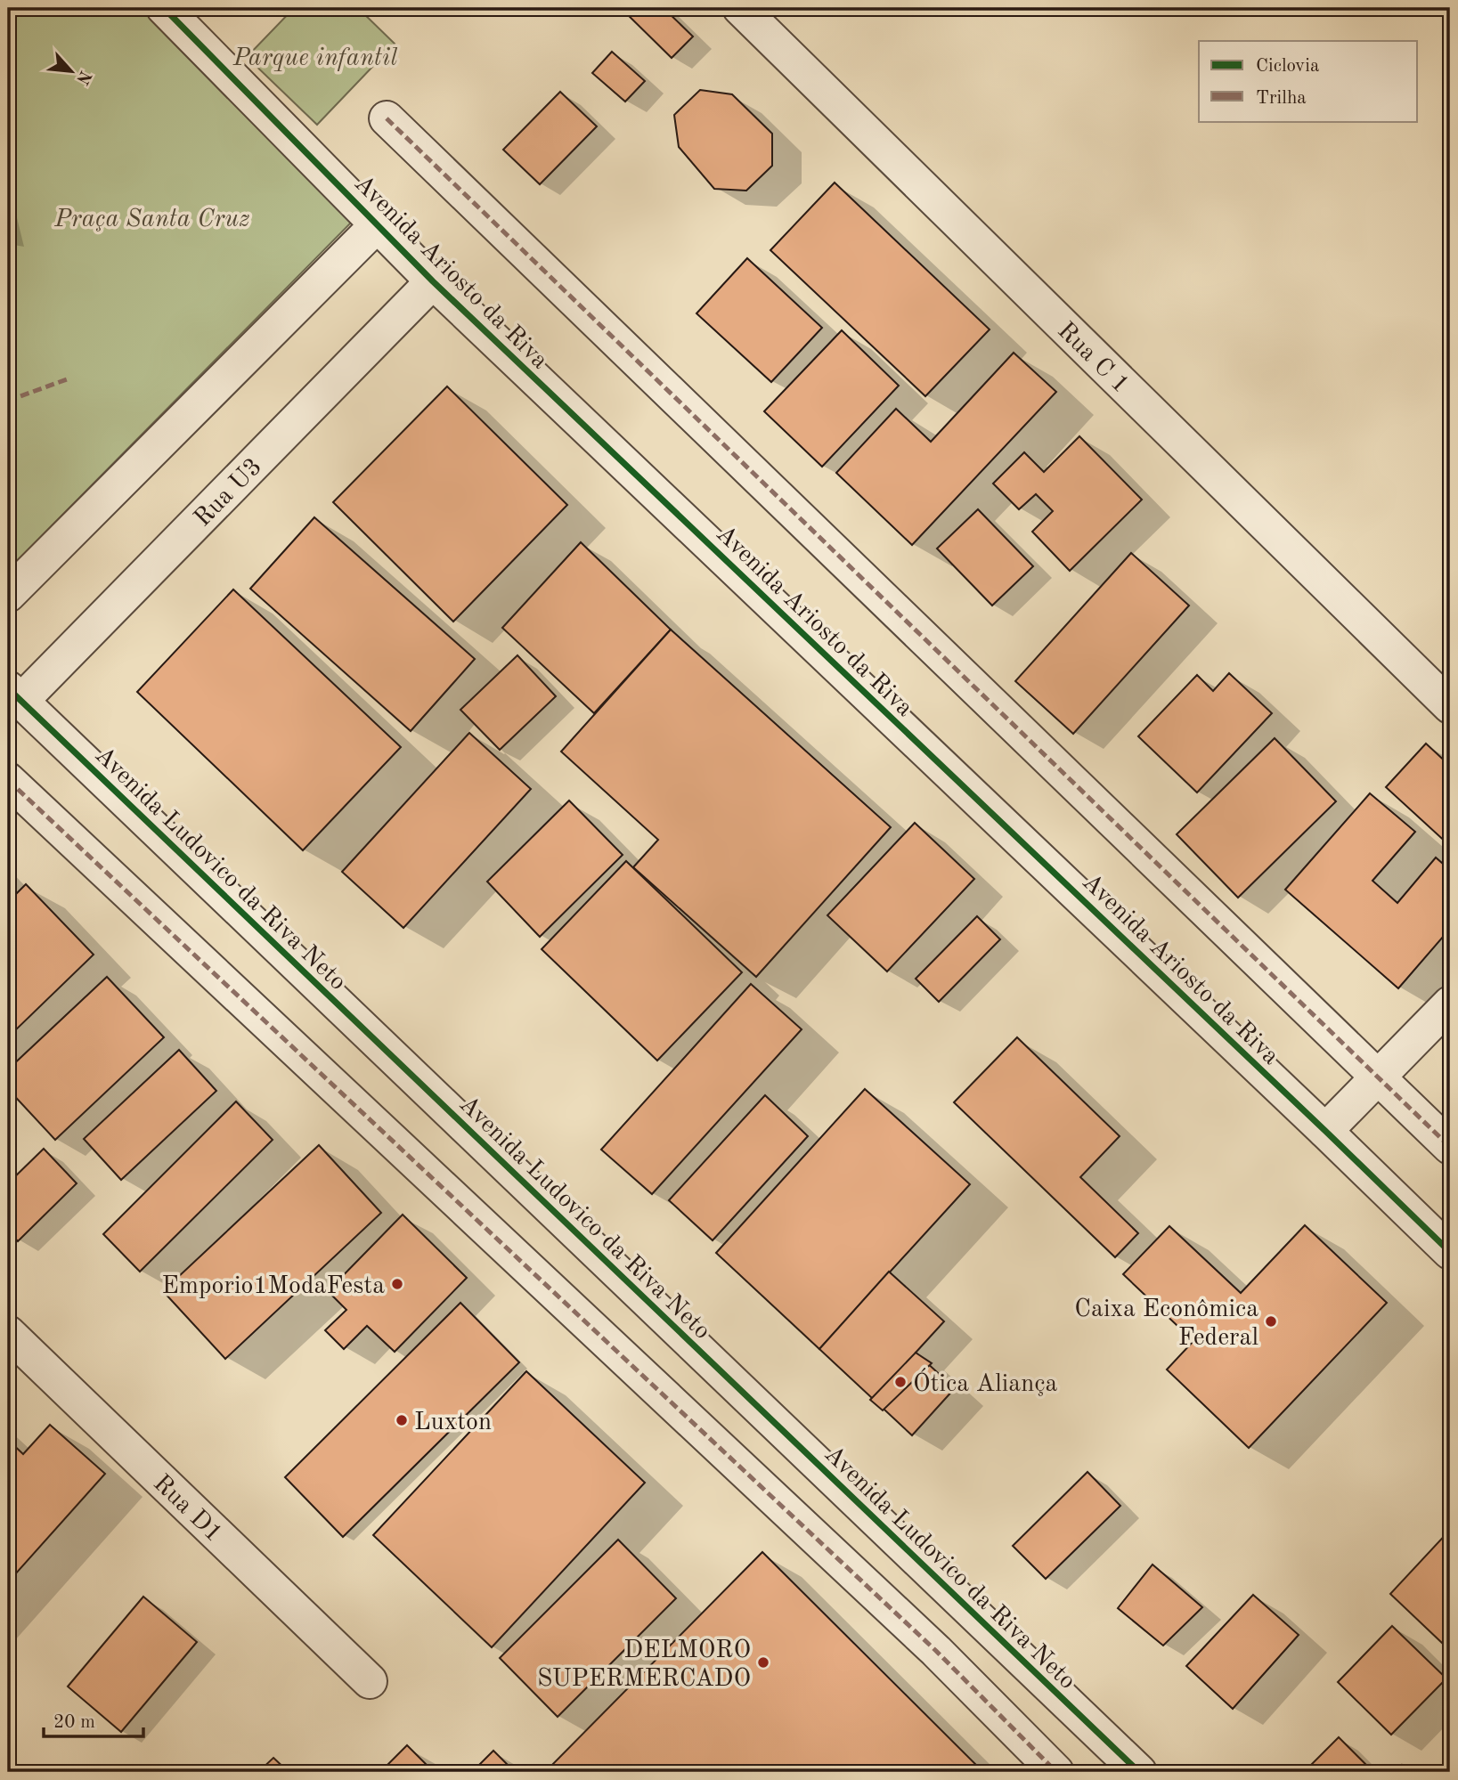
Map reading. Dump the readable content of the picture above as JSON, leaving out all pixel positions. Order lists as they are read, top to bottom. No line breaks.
{"streets":{"street":["Avenida Ariosto da Riva","Rua C 1","Rua U3","Avenida Ludovico da Riva Neto","Rua D1"]},"crossings":[["Avenida Ariosto da Riva","Rua U3"],["Rua U3","Avenida Ludovico da Riva Neto"]],"parks":["Parque infantil","Praça Santa Cruz"],"places":["Emporio1ModaFesta","Caixa Econômica Federal","Ótica Aliança","Luxton","DELMORO SUPERMERCADO"],"legend":["Ciclovia","Trilha"],"scale_bar":"20 m","north":"bottom right"}
